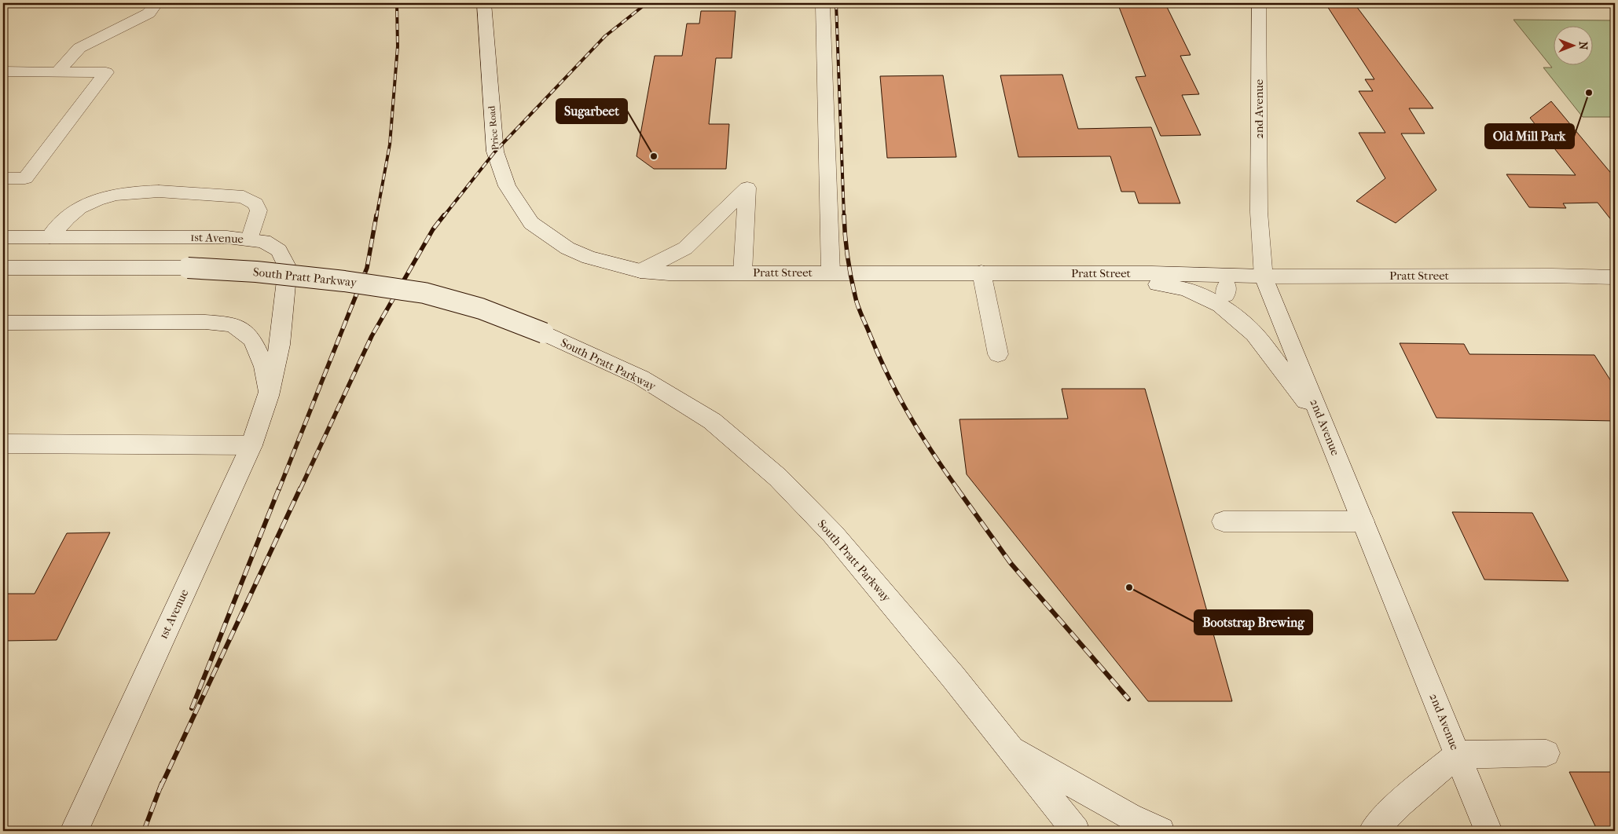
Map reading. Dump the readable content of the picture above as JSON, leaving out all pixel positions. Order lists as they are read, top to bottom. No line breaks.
{"streets":{"street":["2nd Avenue","Price Road","1st Avenue","Pratt Street","South Pratt Parkway"]},"crossings":[["2nd Avenue","Pratt Street"],["Price Road","Pratt Street"]],"places":["Old Mill Park","Sugarbeet","Bootstrap Brewing"],"north":"right"}
